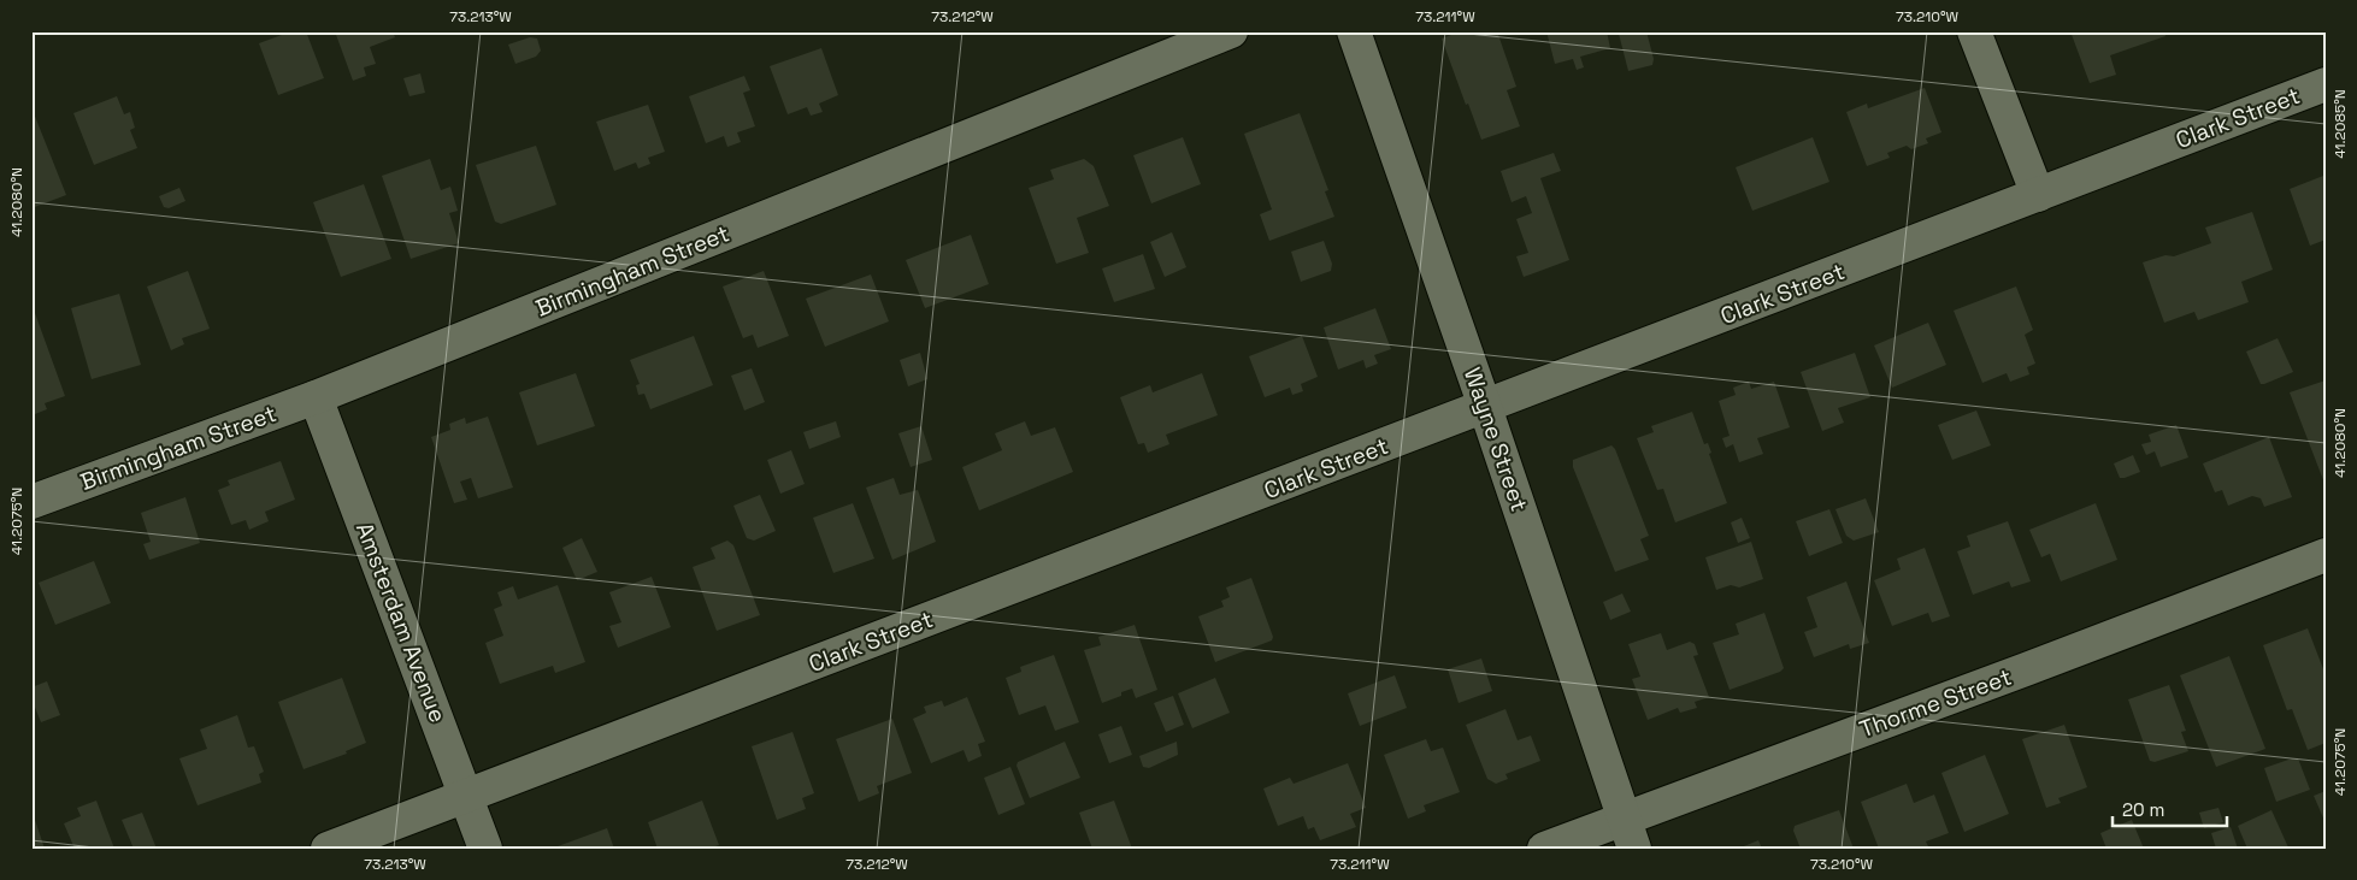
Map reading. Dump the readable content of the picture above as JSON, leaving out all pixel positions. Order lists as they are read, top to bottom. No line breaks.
{"streets":{"street":["Clark Street","Birmingham Street","Wayne Street","Amsterdam Avenue","Thorme Street"]},"crossings":[["Clark Street","Wayne Street"],["Clark Street","Amsterdam Avenue"],["Birmingham Street","Amsterdam Avenue"],["Wayne Street","Thorme Street"]],"scale_bar":"20 m","coordinates":["73.213°W","73.212°W","73.211°W","73.210°W","41.2085°N","41.2080°N","41.2075°N"]}
